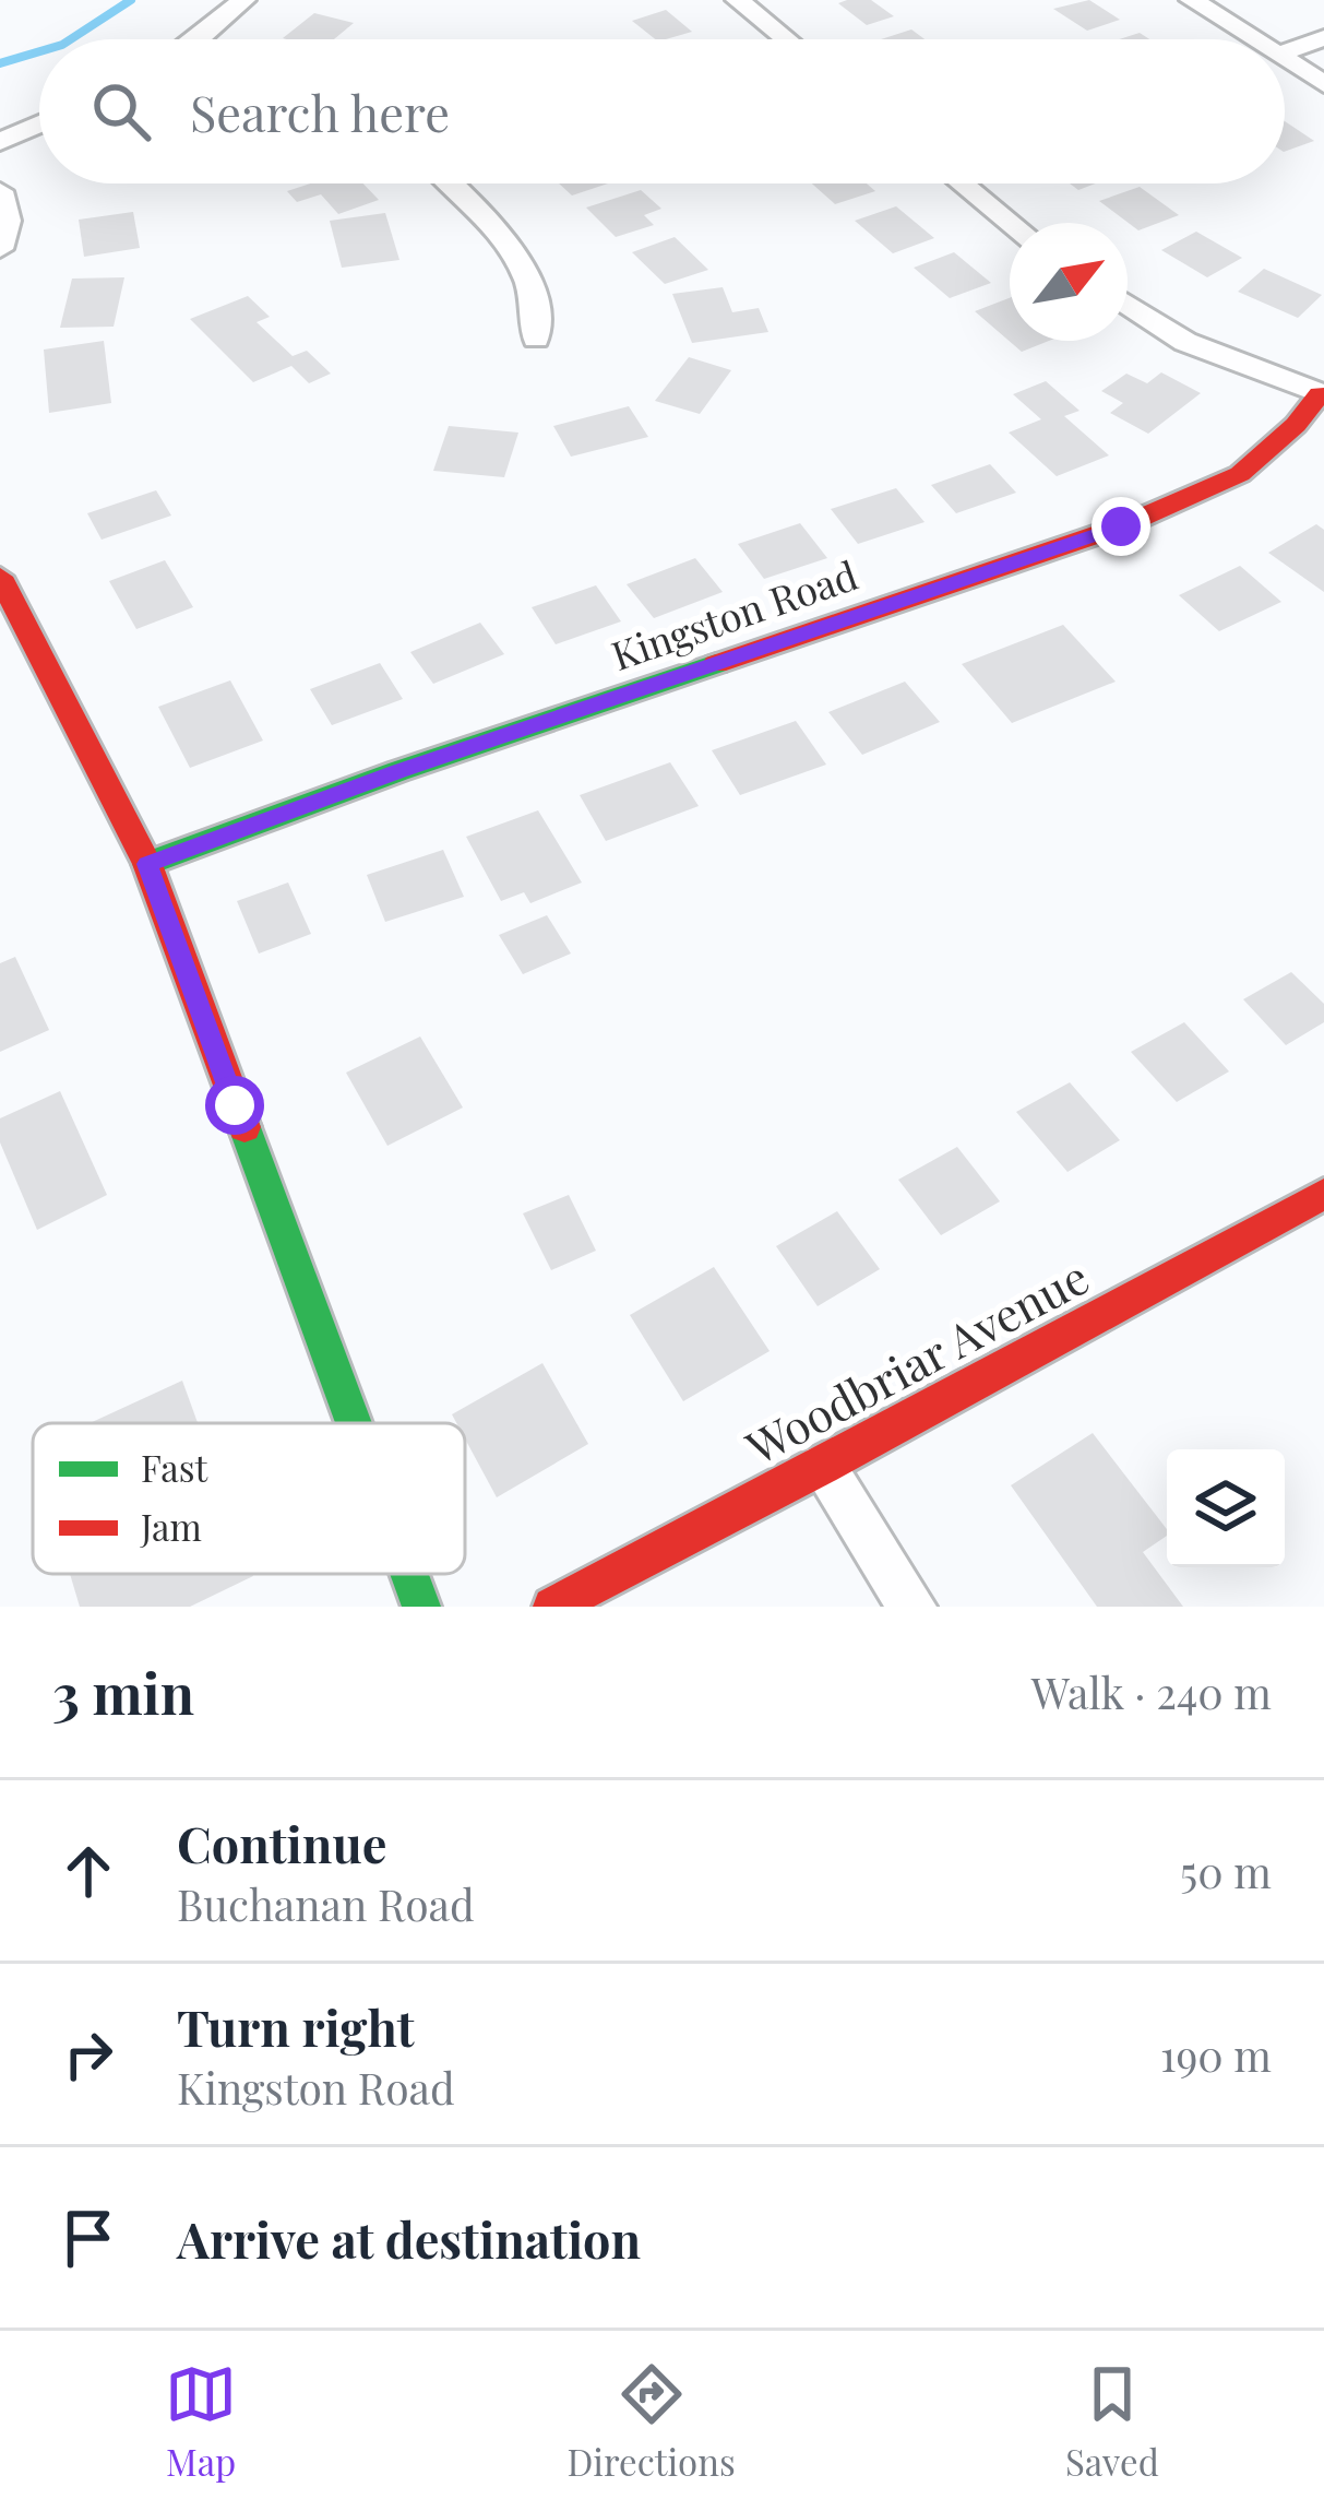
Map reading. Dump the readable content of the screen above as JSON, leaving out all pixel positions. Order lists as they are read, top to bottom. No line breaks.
{"streets":{"street":["Kingston Road","Woodbriar Avenue"]},"legend":["Fast","Jam"],"north":"top right","page":{"search":"Search here","heading":["3 min","Walk · 240 m"],"list":[["Continue","Buchanan Road","50 m"],["Turn right","Kingston Road","190 m"],"Arrive at destination"],"nav":["Map","Directions","Saved"]}}
